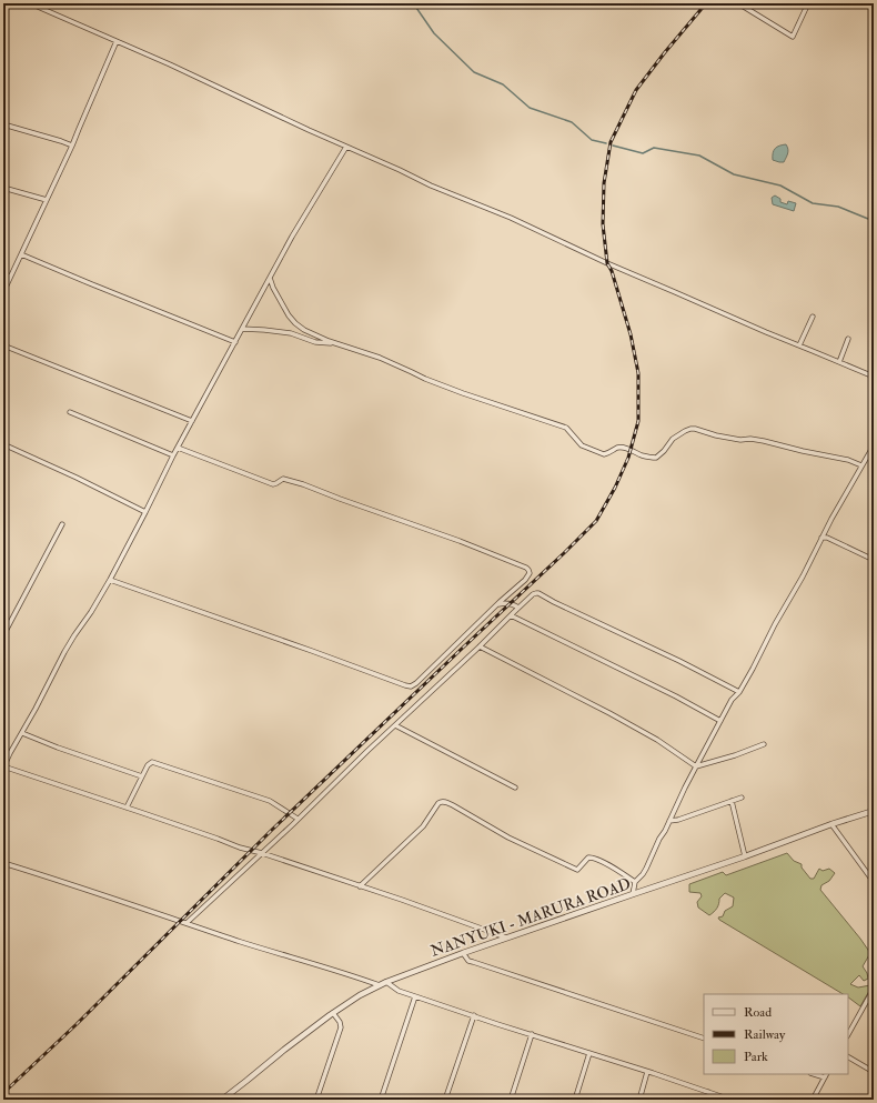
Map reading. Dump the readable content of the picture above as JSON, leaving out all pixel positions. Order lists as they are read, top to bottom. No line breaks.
{"streets":{"street":["NANYUKI - MARURA ROAD"]},"legend":["Road","Railway","Park"]}
